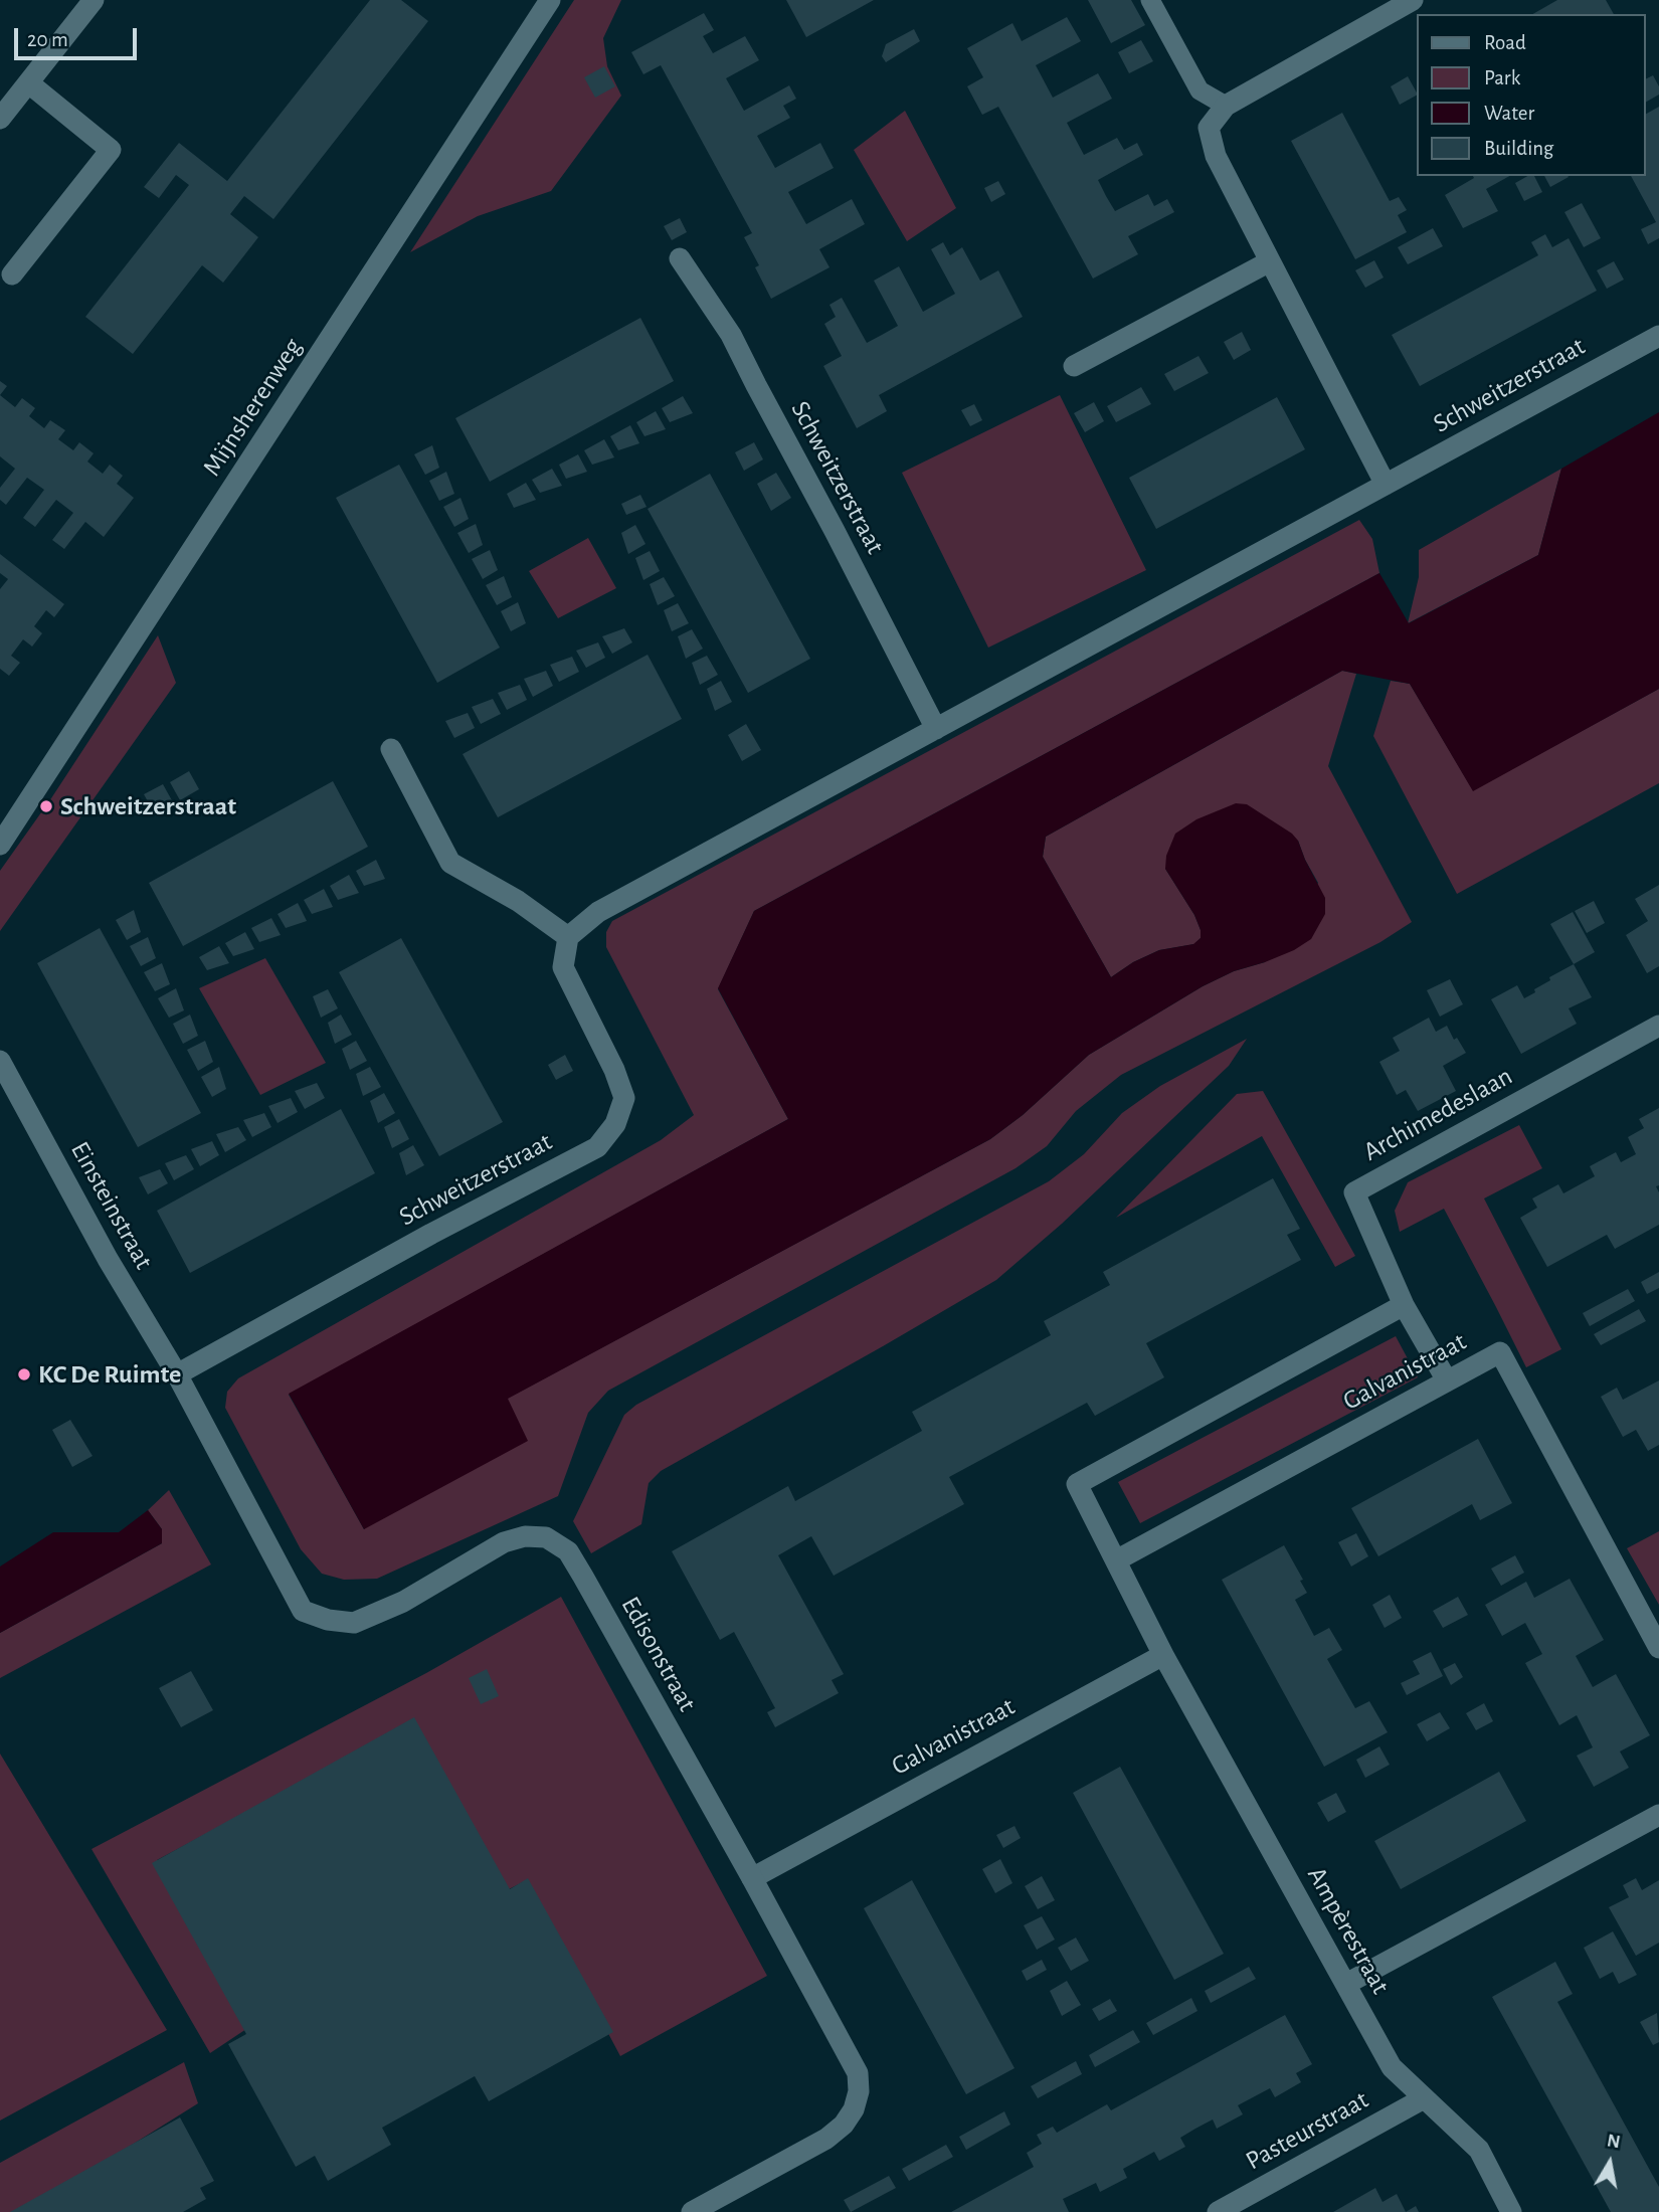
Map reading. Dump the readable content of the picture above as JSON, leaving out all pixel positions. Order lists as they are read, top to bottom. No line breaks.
{"streets":{"street":["Schweitzerstraat","Mijnsherenweg","Archimedeslaan","Einsteinstraat","Galvanistraat","Edisonstraat","Ampèrestraat","Pasteurstraat"]},"crossings":[["Schweitzerstraat","Einsteinstraat"],["Schweitzerstraat","Edisonstraat"],["Archimedeslaan","Galvanistraat"],["Einsteinstraat","Edisonstraat"],["Galvanistraat","Edisonstraat"],["Galvanistraat","Ampèrestraat"],["Ampèrestraat","Pasteurstraat"]],"places":["Schweitzerstraat","KC De Ruimte"],"legend":["Road","Park","Water","Building"],"scale_bar":"20 m","north":"top"}
